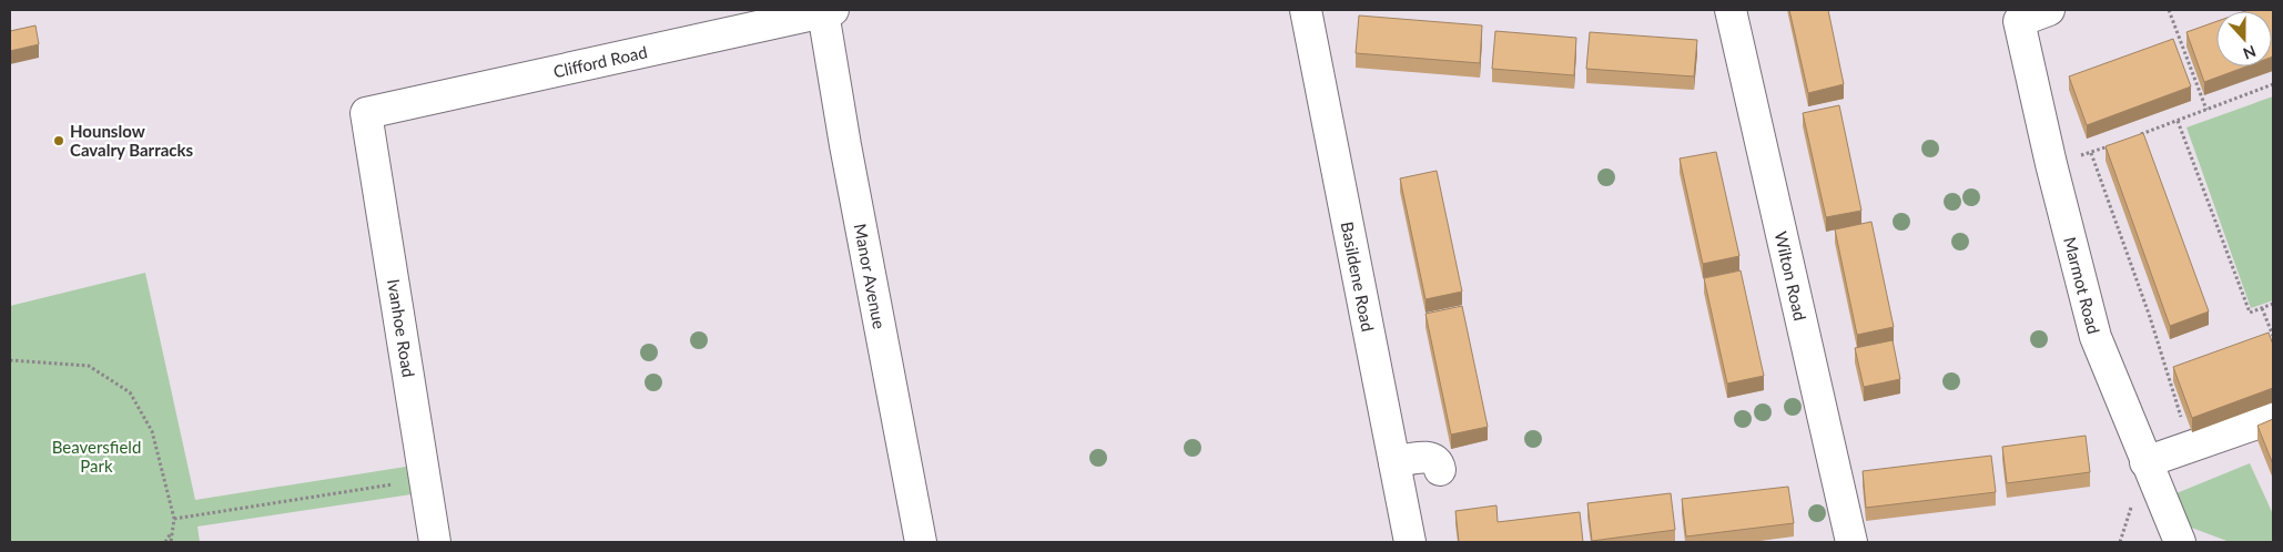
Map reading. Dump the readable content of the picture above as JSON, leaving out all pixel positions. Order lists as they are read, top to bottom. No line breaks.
{"streets":{"street":["Clifford Road","Basildene Road","Wilton Road","Manor Avenue","Marmot Road","Ivanhoe Road"]},"crossings":[["Clifford Road","Manor Avenue"],["Clifford Road","Ivanhoe Road"]],"parks":["Beaversfield Park"],"places":["Hounslow Cavalry Barracks"],"north":"bottom"}
